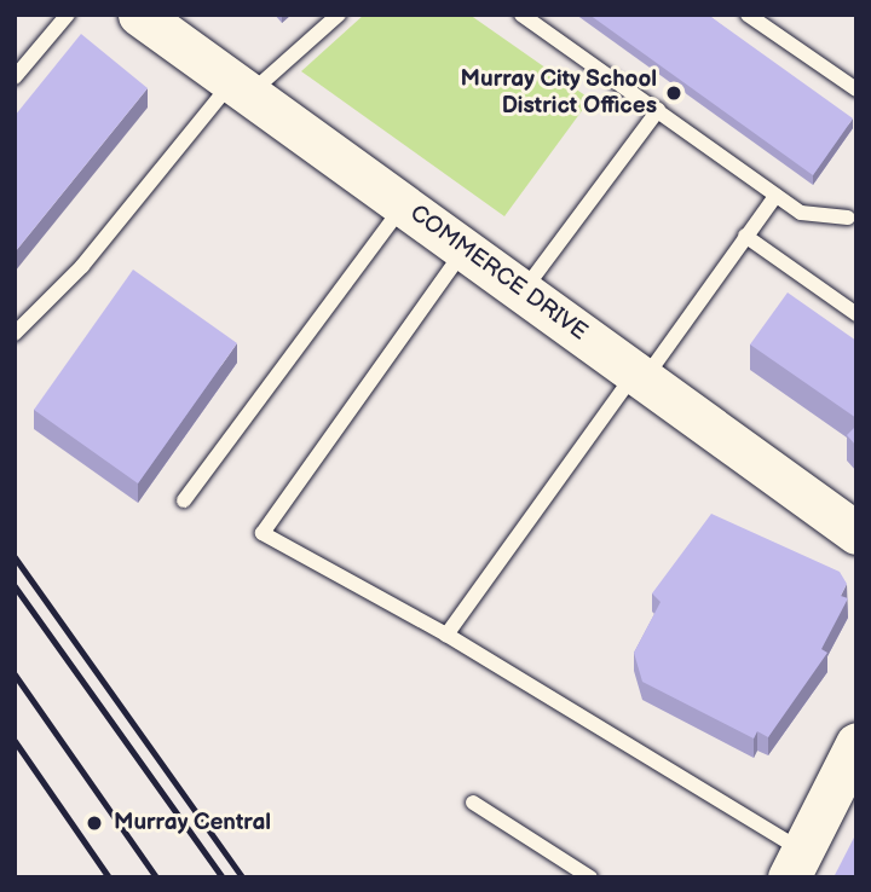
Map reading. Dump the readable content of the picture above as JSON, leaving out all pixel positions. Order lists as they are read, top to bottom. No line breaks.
{"streets":{"street":["COMMERCE DRIVE"]},"places":["Murray City School District Offices","Murray Central"]}
